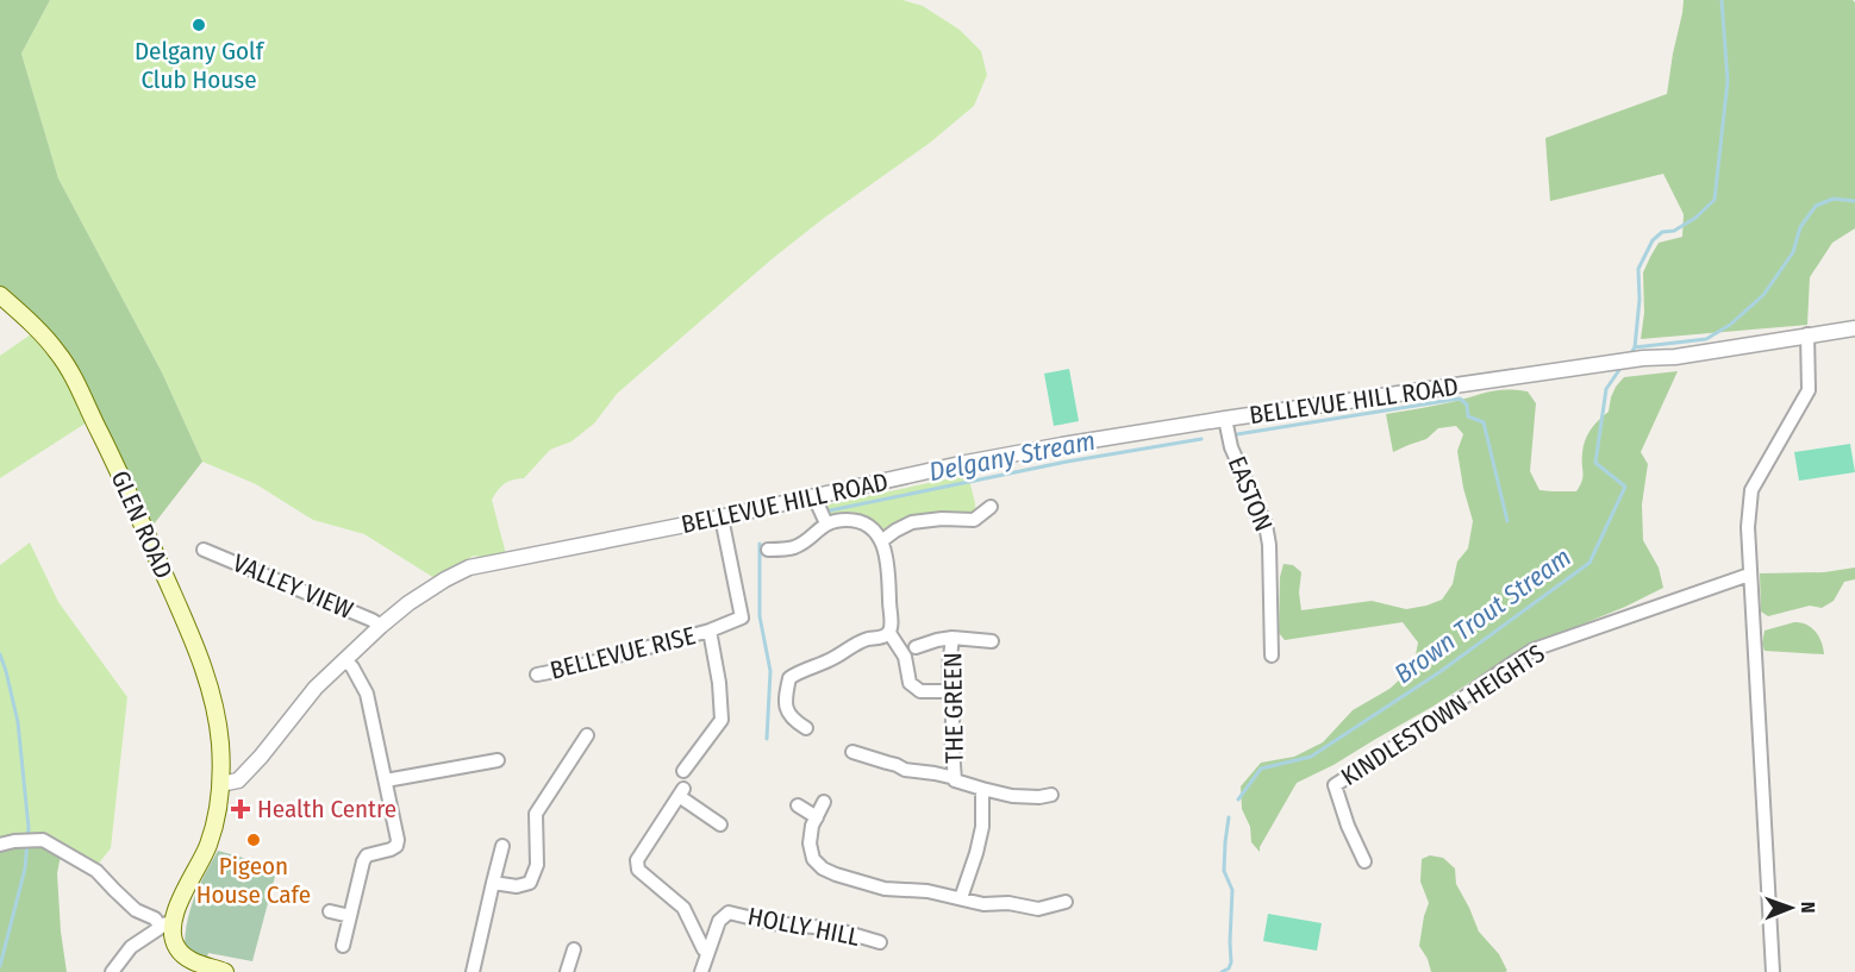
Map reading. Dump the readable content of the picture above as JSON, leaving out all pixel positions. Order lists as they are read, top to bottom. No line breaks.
{"streets":{"main road":["GLEN ROAD"],"street":["BELLEVUE HILL ROAD","EASTON","VALLEY VIEW","BELLEVUE RISE","THE GREEN","KINDLESTOWN HEIGHTS","HOLLY HILL"]},"crossings":[["BELLEVUE HILL ROAD","EASTON"],["BELLEVUE HILL ROAD","GLEN ROAD"],["BELLEVUE HILL ROAD","VALLEY VIEW"],["BELLEVUE HILL ROAD","BELLEVUE RISE"]],"water":["Delgany Stream","Brown Trout Stream"],"places":{"other":["Delgany Golf Club House","Pigeon House Cafe"],"health":["Health Centre"]},"north":"right"}
